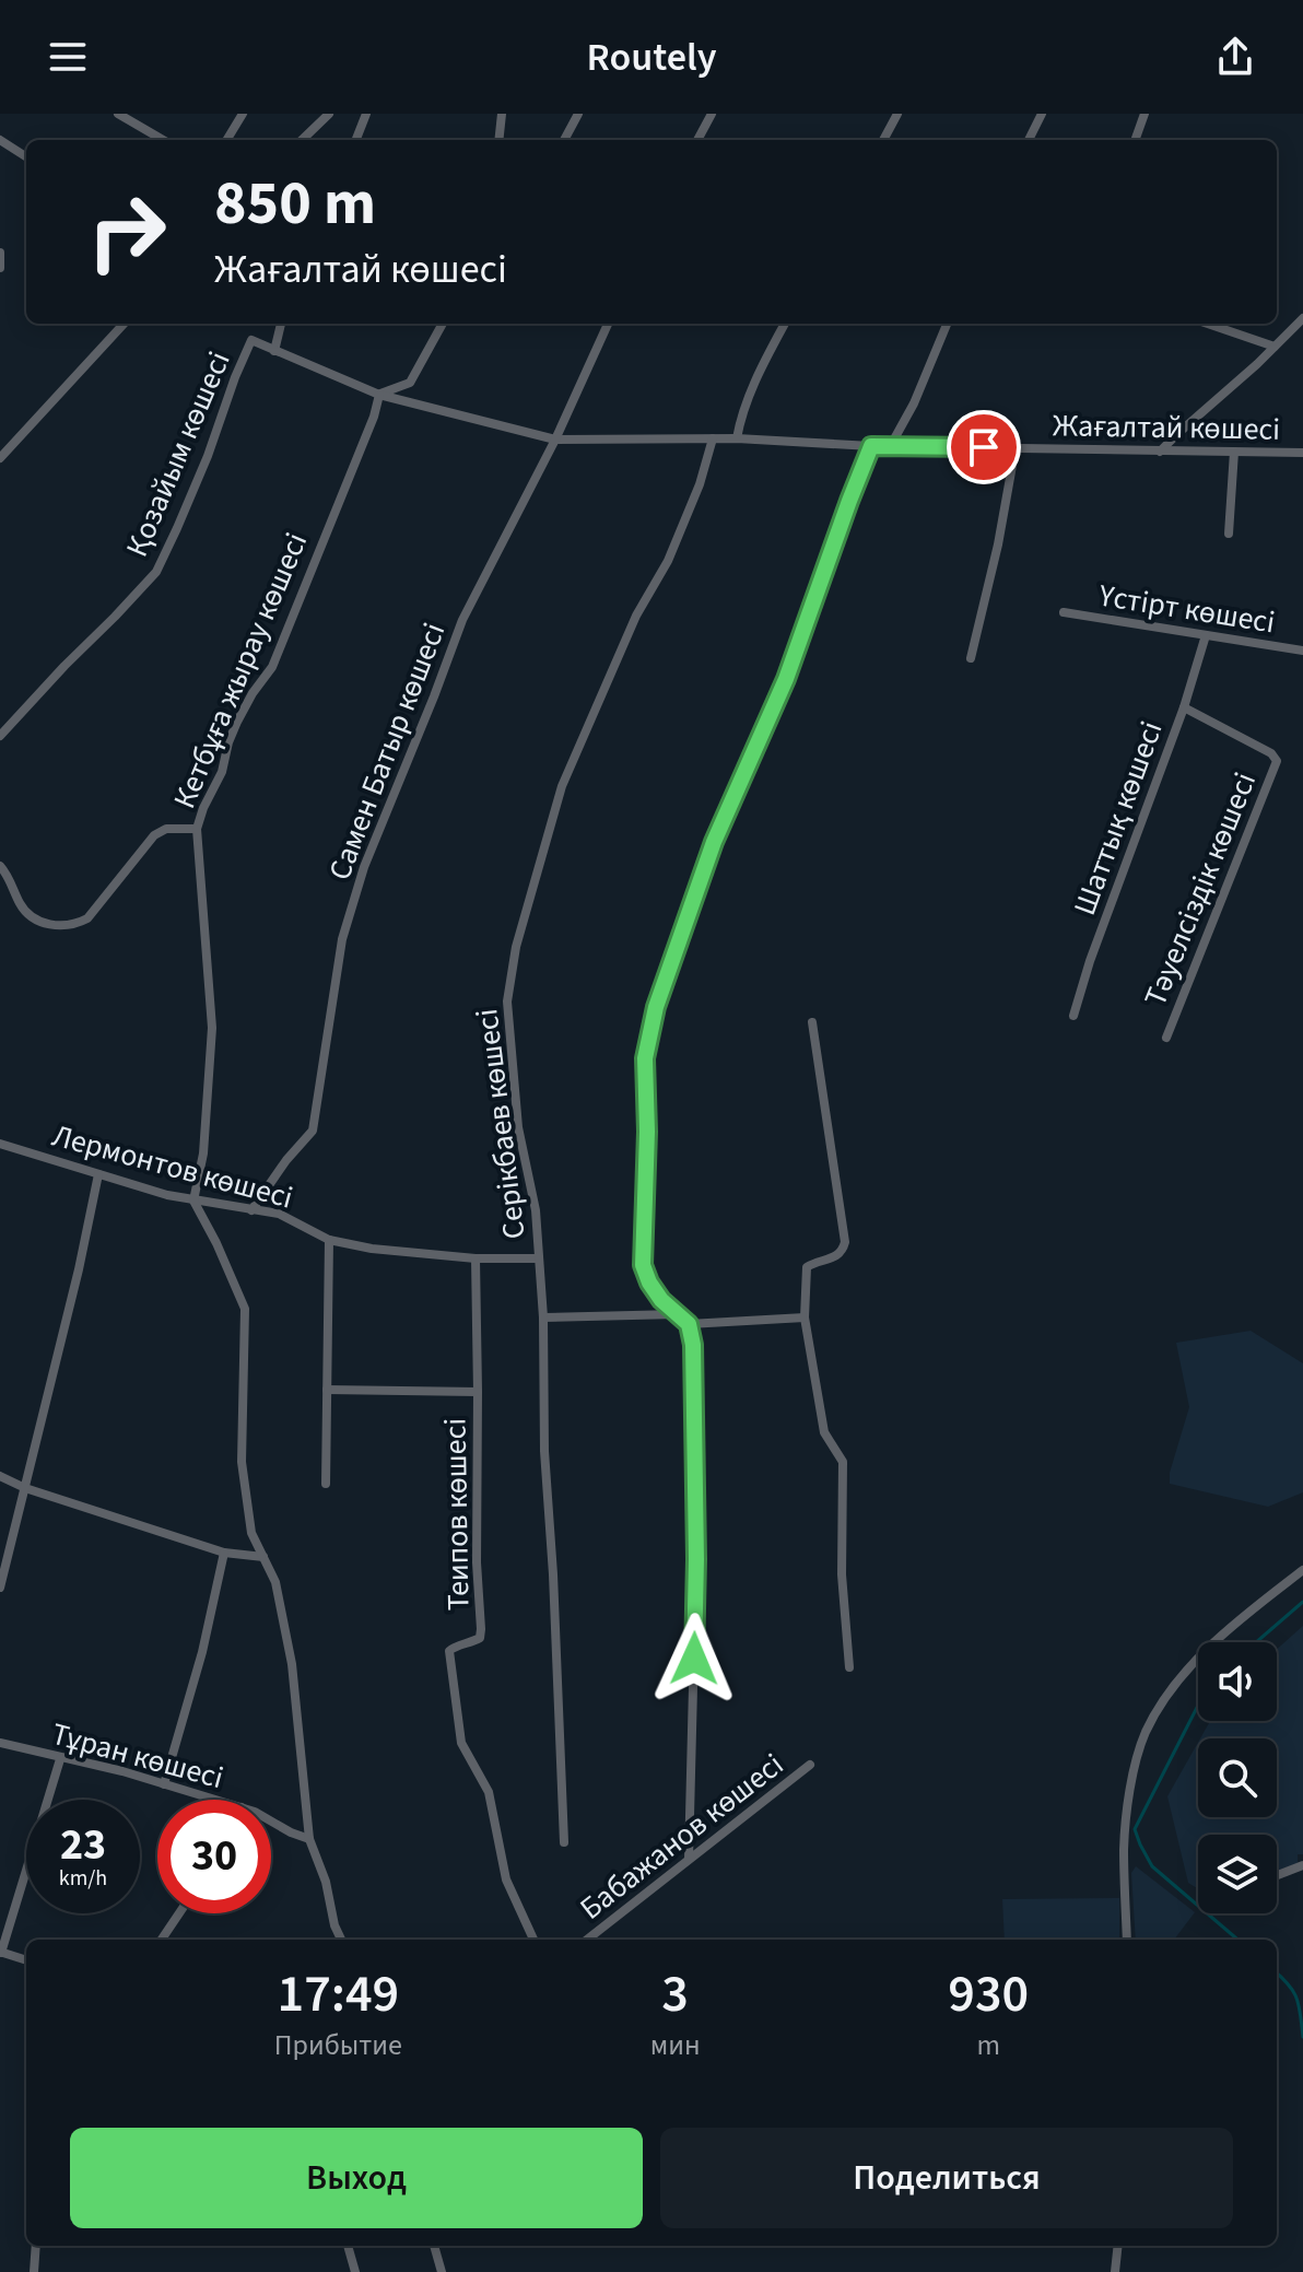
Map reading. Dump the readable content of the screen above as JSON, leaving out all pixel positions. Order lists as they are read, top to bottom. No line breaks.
{"streets":{"street":["Жағалтай көшесі","Қозайым көшесі","Үстірт көшесі","Кетбұға жырау көшесі","Самен Батыр көшесі","Шаттық көшесі","Тәуелсіздік көшесі","Серікбаев көшесі","Лермонтов көшесі","Теипов көшесі","Тұран көшесі","Бабажанов көшесі"]},"crossings":[["Жағалтай көшесі","Серікбаев көшесі"],["Үстірт көшесі","Шаттық көшесі"],["Кетбұға жырау көшесі","Лермонтов көшесі"],["Самен Батыр көшесі","Лермонтов көшесі"],["Шаттық көшесі","Тәуелсіздік көшесі"],["Серікбаев көшесі","Лермонтов көшесі"],["Лермонтов көшесі","Теипов көшесі"]],"page":{"header":"Routely","turn":["850 m","Жағалтай көшесі"],"speed":"23 km/h","limit":"30","eta":["17:49","Прибытие","3","мин","930","m"],"buttons":["Выход","Поделиться"]}}
